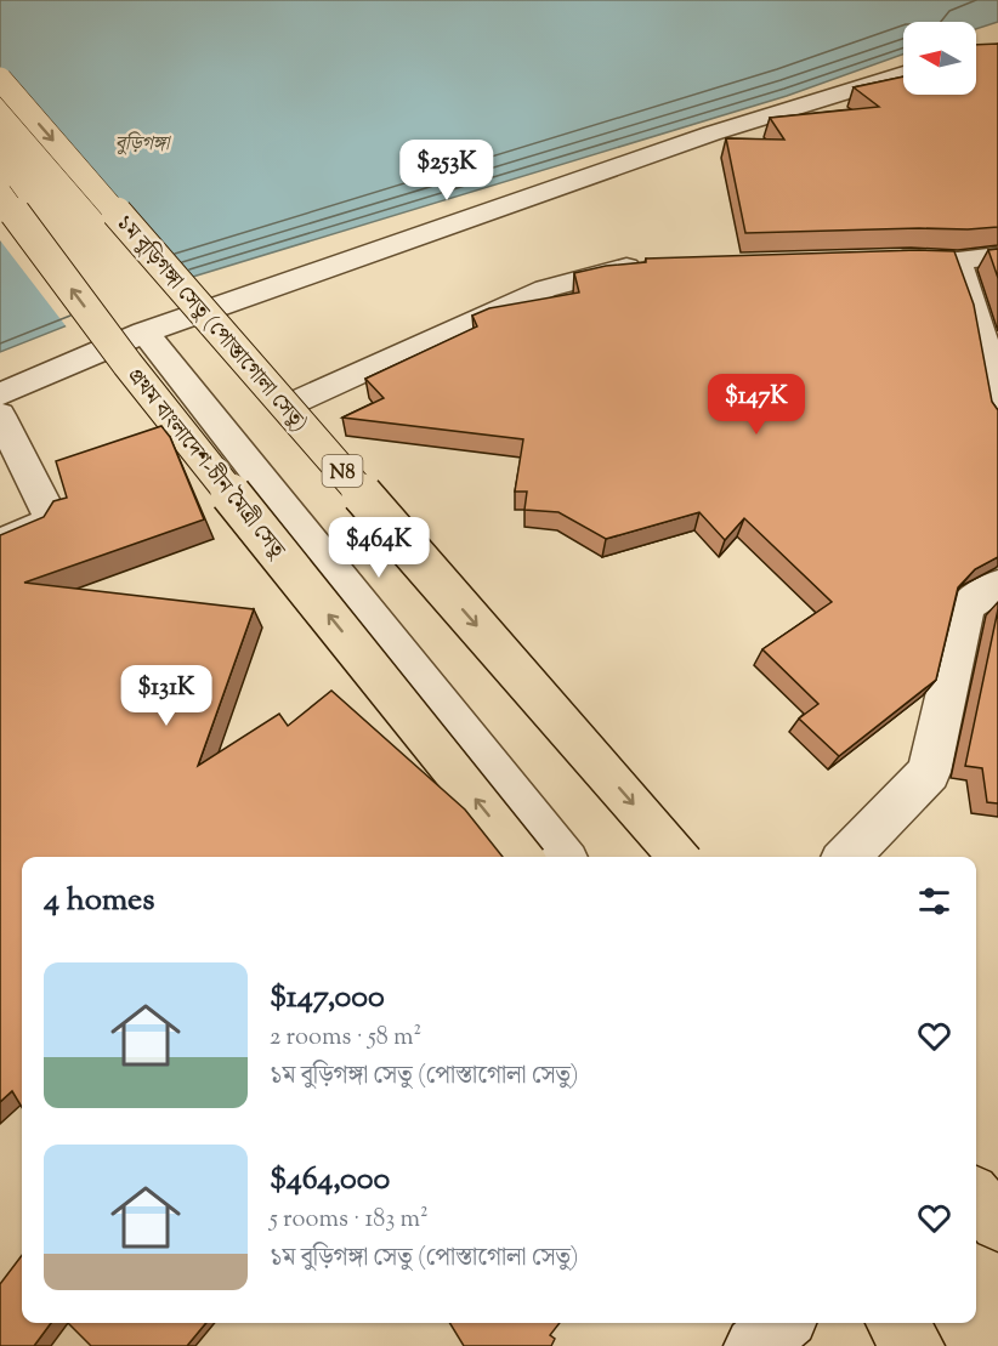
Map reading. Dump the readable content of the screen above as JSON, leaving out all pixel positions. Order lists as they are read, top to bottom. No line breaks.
{"streets":{"highway":["১ম বুড়িগঙ্গা সেতু (পোস্তাগোলা সেতু)","প্রথম বাংলাদেশ-চীন মৈত্রী সেতু","N8"]},"one_way":["১ম বুড়িগঙ্গা সেতু (পোস্তাগোলা সেতু)","প্রথম বাংলাদেশ-চীন মৈত্রী সেতু"],"water":["বুড়িগঙ্গা"],"north":"left","page":{"price":["$253K","$147K","$464K","$131K"],"heading":"4 homes","list":[{"name":"$147,000","note":"2 rooms · 58 m² · ১ম বুড়িগঙ্গা সেতু (পোস্তাগোলা সেতু)"},{"name":"$464,000","note":"5 rooms · 183 m² · ১ম বুড়িগঙ্গা সেতু (পোস্তাগোলা সেতু)"}]}}
